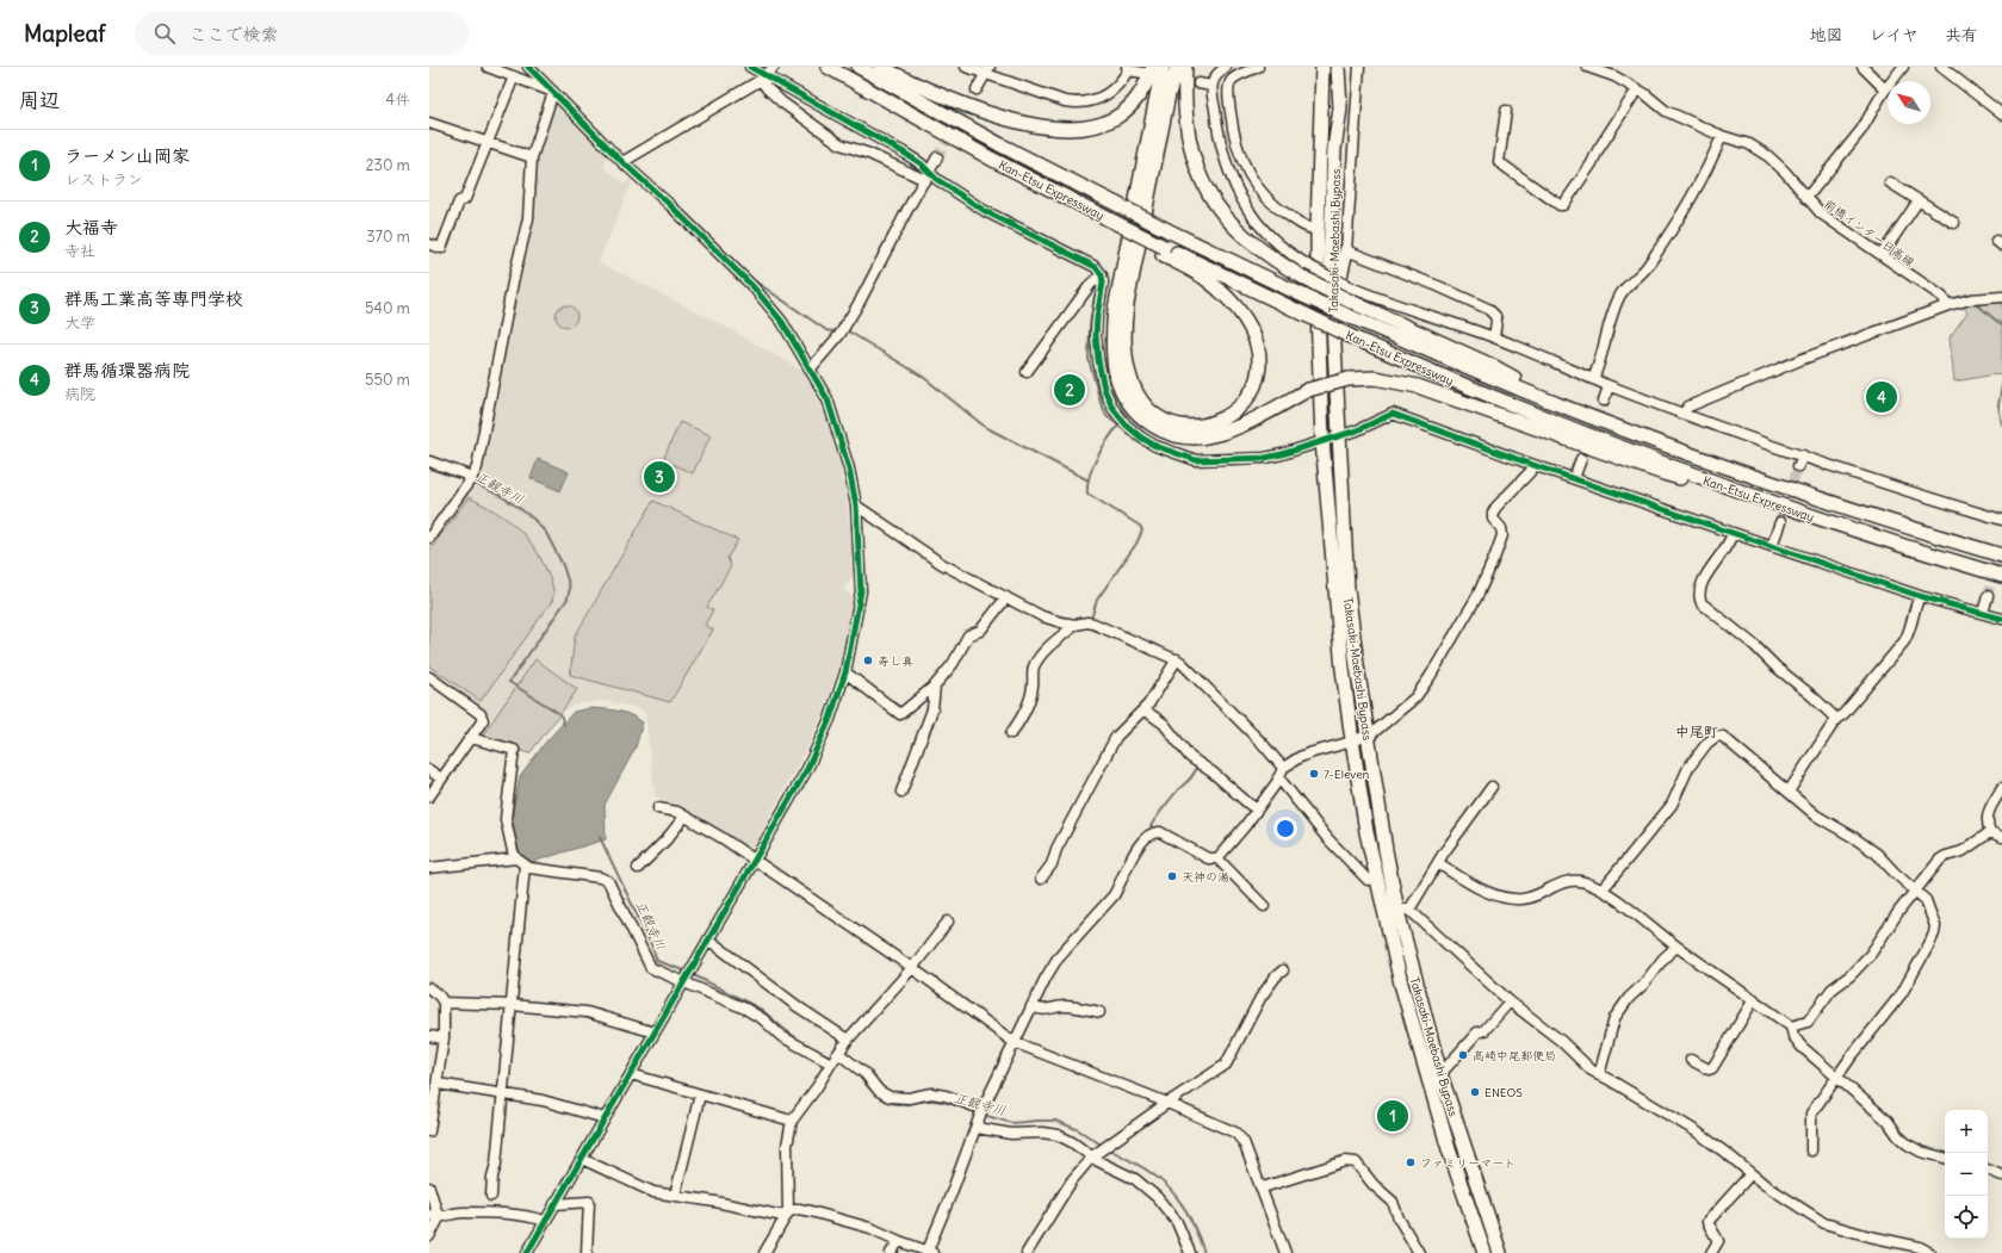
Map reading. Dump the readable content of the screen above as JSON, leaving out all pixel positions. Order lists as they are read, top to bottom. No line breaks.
{"streets":{"highway":["Kan-Etsu Expressway","Takasaki-Maebashi Bypass"],"street":["前橋インター日高線"]},"districts":["中尾町"],"water":["正観寺川"],"places":["寿し真","7-Eleven","天神の湯","高崎中尾郵便局","ENEOS","ファミリーマート"],"north":"top left","page":{"header":"Mapleaf","search":"ここで検索","nav":["地図","レイヤ","共有"],"heading":["周辺","4件"],"list":[{"mark":"1","name":"ラーメン山岡家","note":"レストラン","value":"230 m"},{"mark":"2","name":"大福寺","note":"寺社","value":"370 m"},{"mark":"3","name":"群馬工業高等専門学校","note":"大学","value":"540 m"},{"mark":"4","name":"群馬循環器病院","note":"病院","value":"550 m"}],"pins":["2","4","3","1"],"map_buttons":["+","−"]}}
